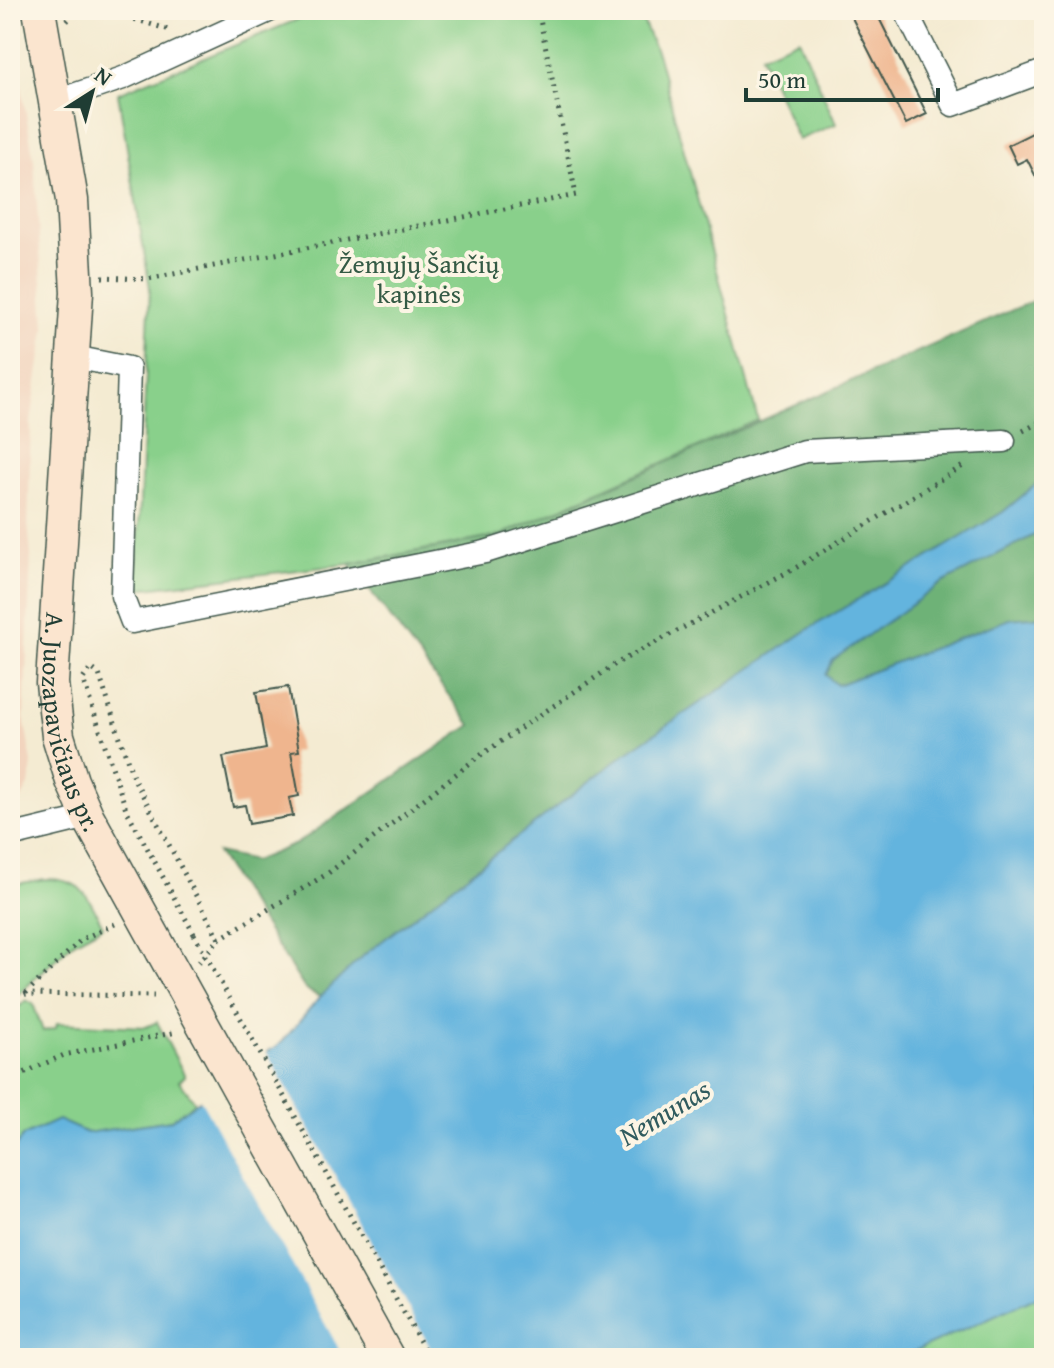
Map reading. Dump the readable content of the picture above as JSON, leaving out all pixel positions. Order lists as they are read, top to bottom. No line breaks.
{"streets":{"main road":["A. Juozapavičiaus pr."]},"water":["Nemunas"],"parks":["Žemųjų Šančių kapinės"],"scale_bar":"50 m","north":"top right"}
